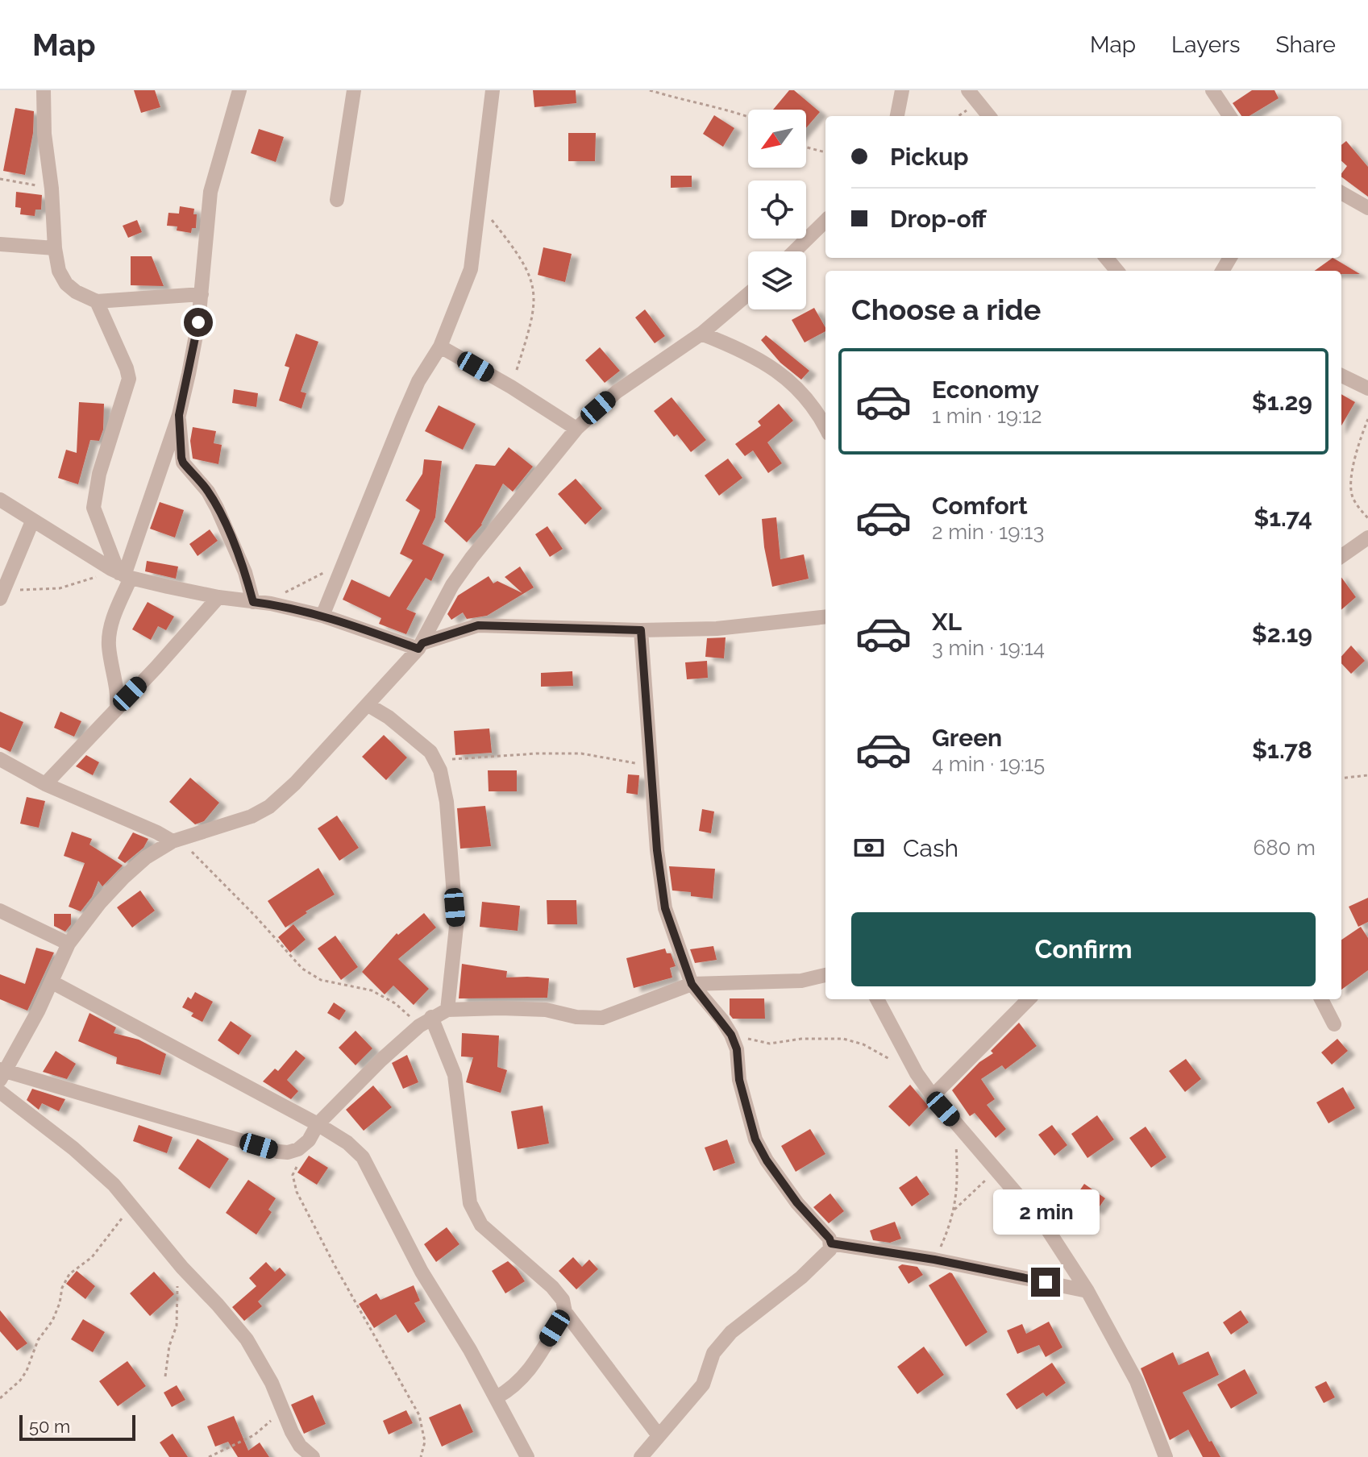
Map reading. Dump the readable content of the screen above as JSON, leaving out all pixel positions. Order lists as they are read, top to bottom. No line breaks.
{"scale_bar":"50 m","north":"bottom left","page":{"header":"Map","nav":["Map","Layers","Share"],"banner":["Pickup","Drop-off"],"heading":"Choose a ride","list":[{"name":"Economy","note":"1 min · 19:12","value":"$1.29"},{"name":"Comfort","note":"2 min · 19:13","value":"$1.74"},{"name":"XL","note":"3 min · 19:14","value":"$2.19"},{"name":"Green","note":"4 min · 19:15","value":"$1.78"}],"pay":["Cash","680 m"],"buttons":"Confirm","bubble":"2 min","scale":"50 m"}}
